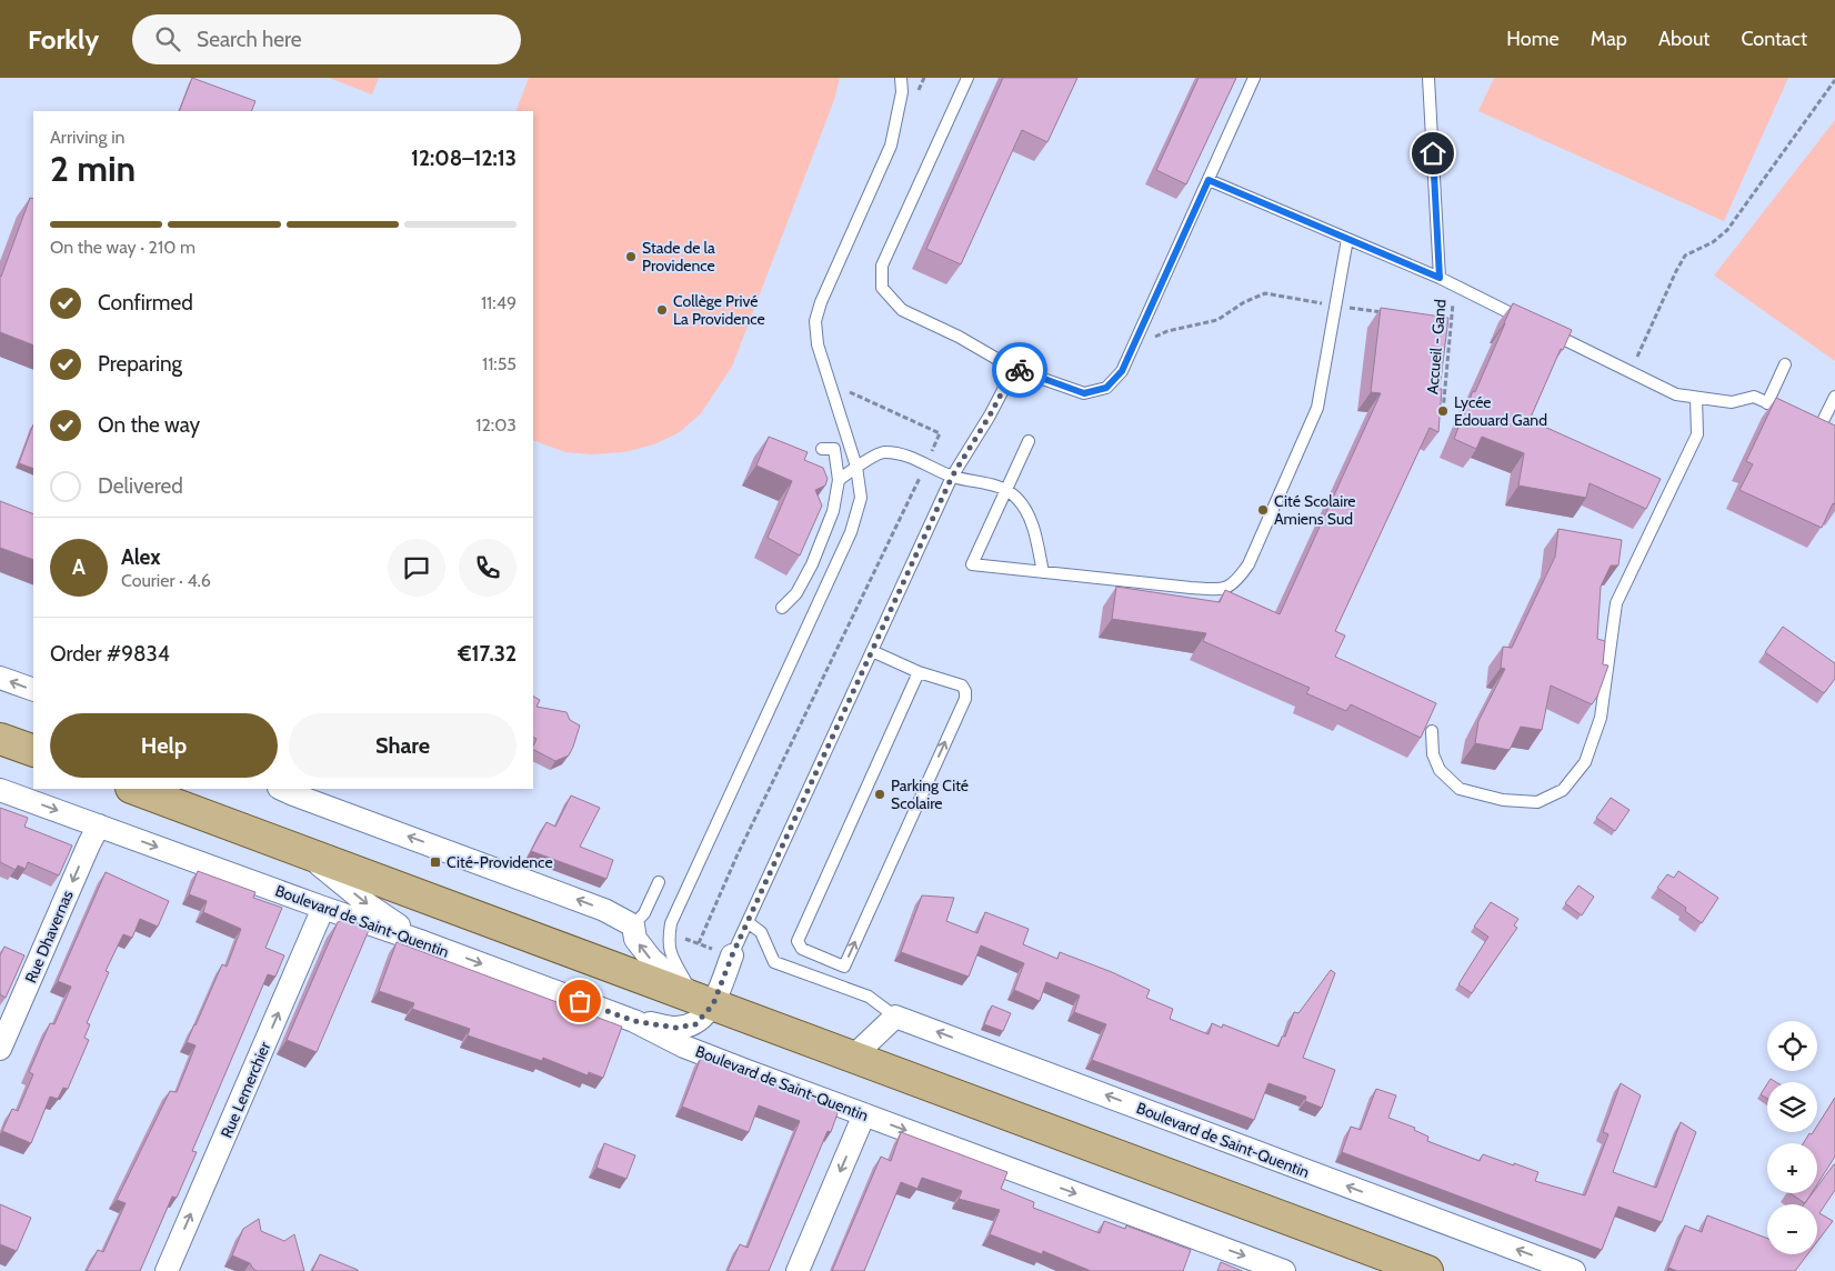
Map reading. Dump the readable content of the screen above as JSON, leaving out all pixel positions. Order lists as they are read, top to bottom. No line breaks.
{"streets":{"street":["Boulevard de Saint-Quentin","Rue Dhavernas","Rue Lemerchier"],"path":["Accueil - Gand"]},"crossings":[["Boulevard de Saint-Quentin","Rue Dhavernas"],["Boulevard de Saint-Quentin","Rue Lemerchier"]],"one_way":["Rue Dhavernas","Rue Lemerchier"],"places":{"other":["Stade de la Providence","Collège Privé La Providence","Lycée Edouard Gand","Cité Scolaire Amiens Sud","Parking Cité Scolaire"],"transit":["Cité-Providence"]},"page":{"header":"Forkly","search":"Search here","nav":["Home","Map","About","Contact"],"heading":["2 min","Arriving in","12:08–12:13"],"panel":["Alex","Courier · 4.6","Order #9834","€17.32"],"bar":"On the way · 210 m","list":[["Confirmed","11:49"],["Preparing","11:55"],["On the way","12:03"],"Delivered"],"round":"A","buttons":["Help","Share"],"map_buttons":["+","−"]}}
